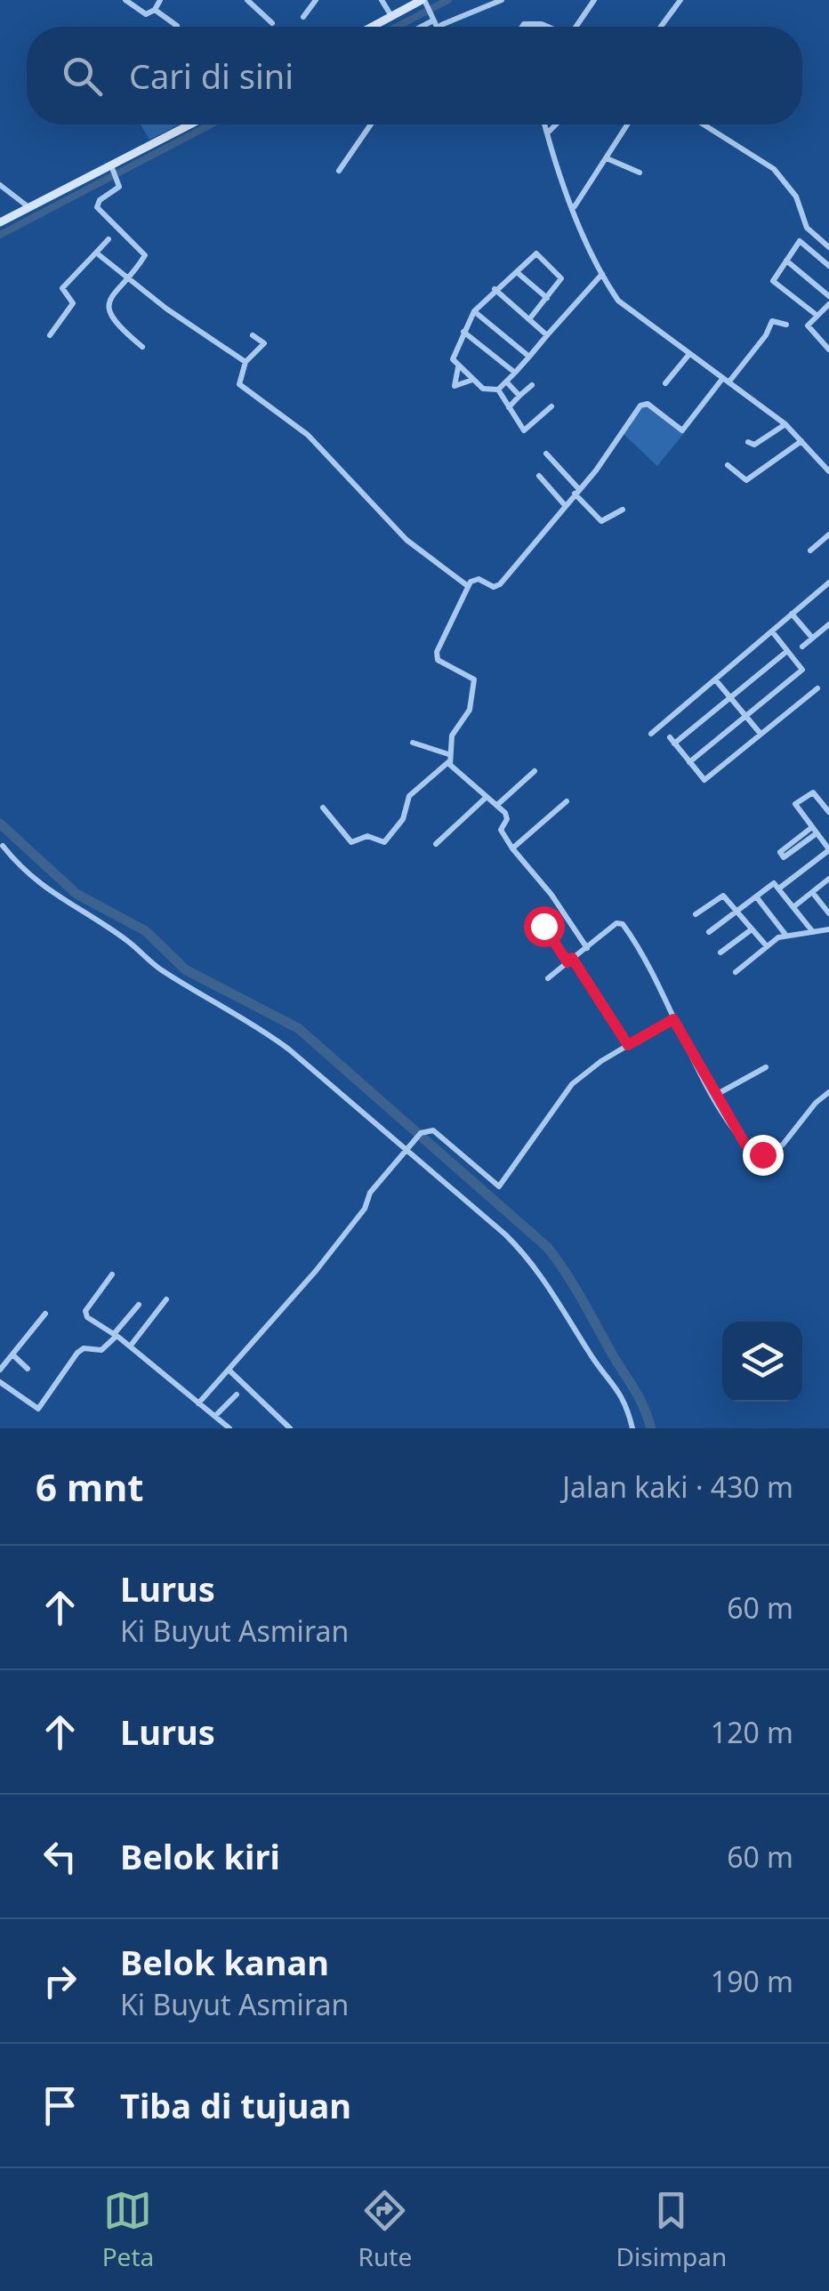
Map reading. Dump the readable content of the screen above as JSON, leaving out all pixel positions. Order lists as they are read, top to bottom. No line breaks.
{"page":{"search":"Cari di sini","heading":["6 mnt","Jalan kaki · 430 m"],"list":[["Lurus","Ki Buyut Asmiran","60 m"],["Lurus","120 m"],["Belok kiri","60 m"],["Belok kanan","Ki Buyut Asmiran","190 m"],"Tiba di tujuan"],"nav":["Peta","Rute","Disimpan"]}}
